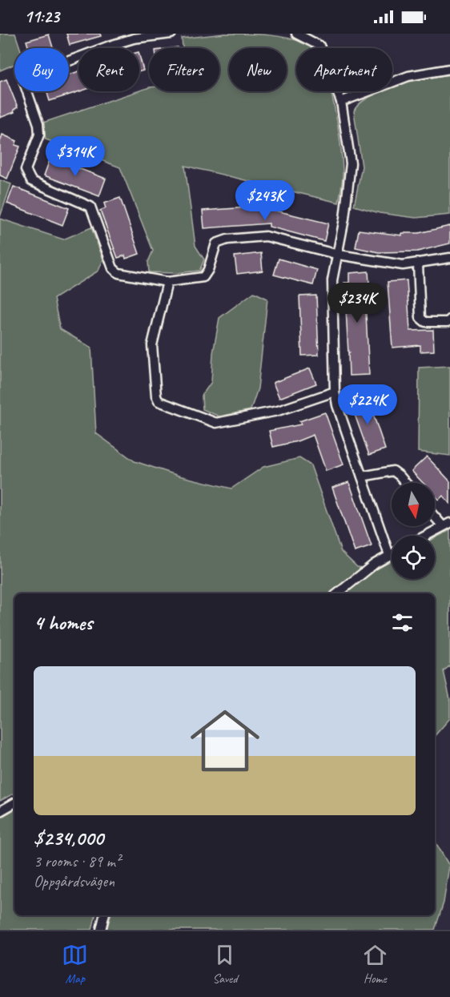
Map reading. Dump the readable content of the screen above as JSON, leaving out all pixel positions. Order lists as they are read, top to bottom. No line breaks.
{"north":"bottom","page":{"status":"11:23","chip":["Buy","Rent","Filters","New","Apartment"],"price":["$314K","$243K","$234K","$224K"],"heading":"4 homes","list":[{"name":"$234,000","note":"3 rooms · 89 m² · Oppgårdsvägen"}],"tabs":["Map","Saved","Home"]}}
